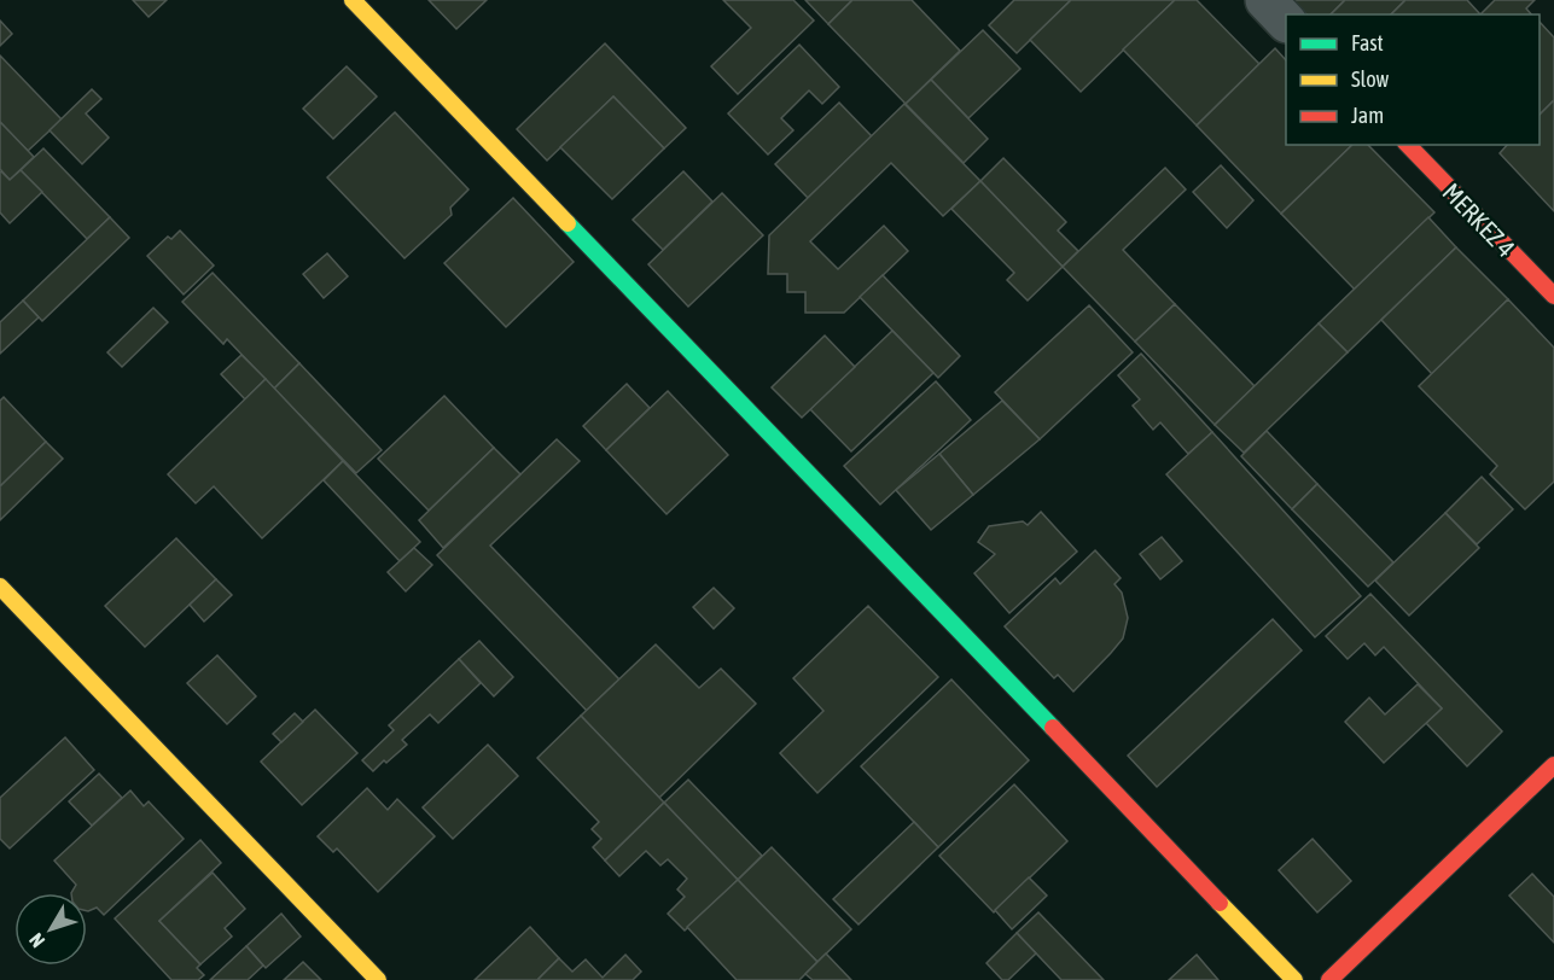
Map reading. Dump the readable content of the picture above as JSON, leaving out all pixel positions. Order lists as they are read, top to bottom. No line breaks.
{"streets":{"street":["MERKEZ 4"]},"legend":["Fast","Slow","Jam"],"north":"bottom left"}
